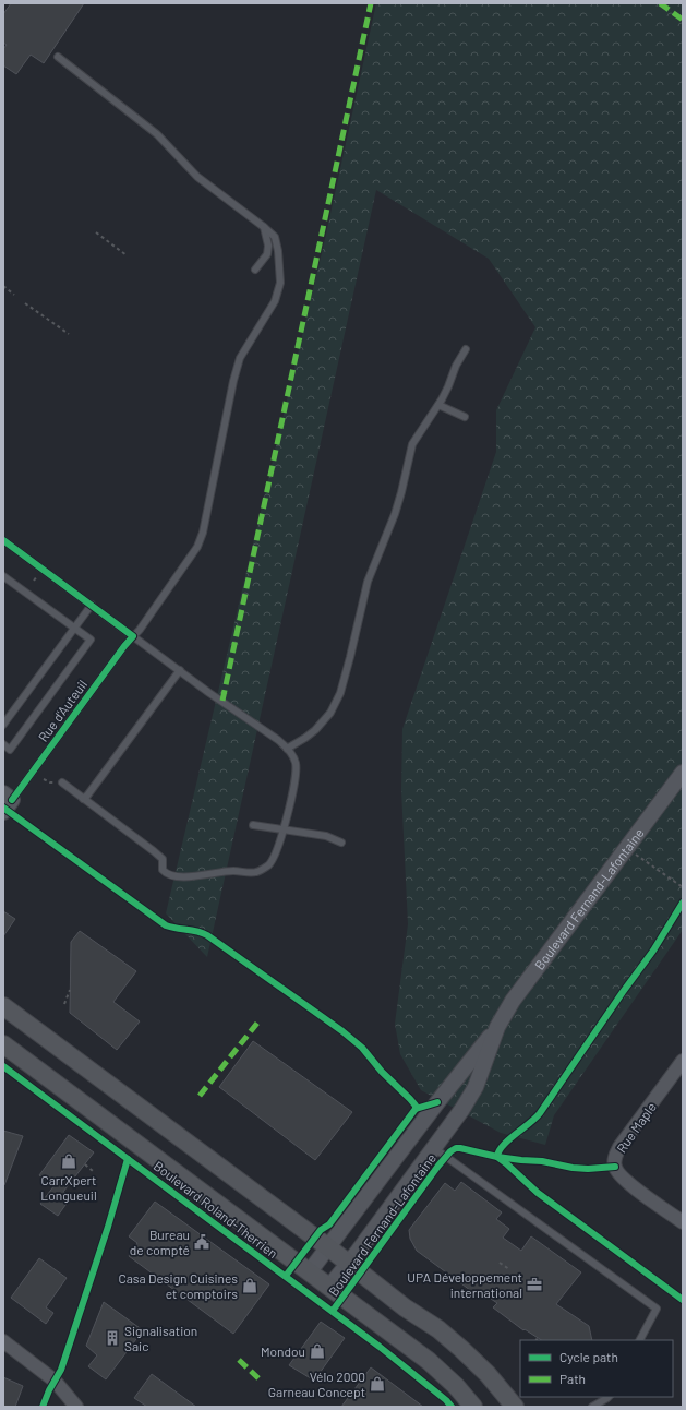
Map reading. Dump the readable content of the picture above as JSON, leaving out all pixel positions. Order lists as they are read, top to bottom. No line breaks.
{"streets":{"main road":["Boulevard Roland-Therrien"],"street":["Rue d'Auteuil","Boulevard Fernand-Lafontaine","Rue Maple"]},"crossings":[["Boulevard Fernand-Lafontaine","Boulevard Roland-Therrien"]],"places":{"shop":["CarrXpert Longueuil","Casa Design Cuisines et comptoirs","Mondou","Vélo 2000 Garneau Concept"],"public building":["Bureau de compté"],"office":["UPA Développement international"],"building":["Signalisation Saic"]},"legend":["Cycle path","Path"]}
